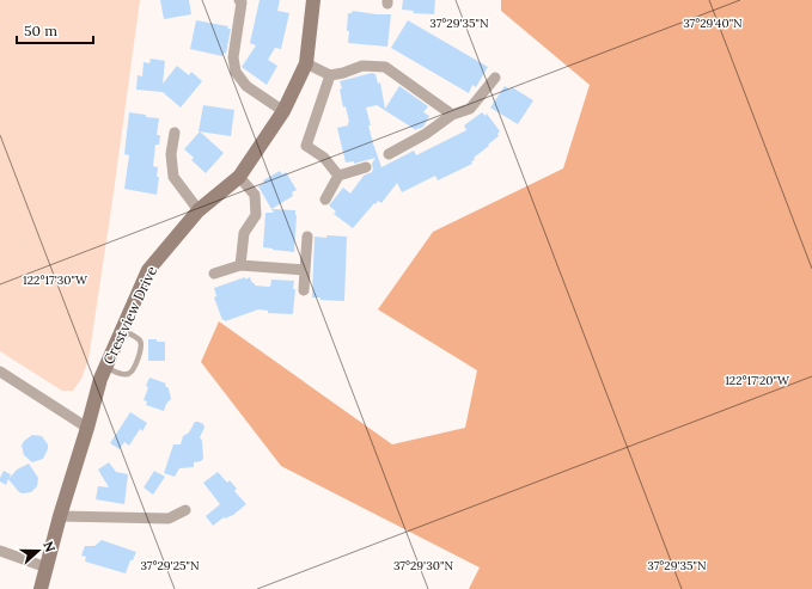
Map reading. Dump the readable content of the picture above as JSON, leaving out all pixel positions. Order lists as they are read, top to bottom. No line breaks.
{"streets":{"street":["Crestview Drive"]},"scale_bar":"50 m","north":"right","coordinates":["37°29'40\"N","37°29'35\"N","122°17'30\"W","122°17'20\"W","37°29'25\"N","37°29'30\"N"]}
